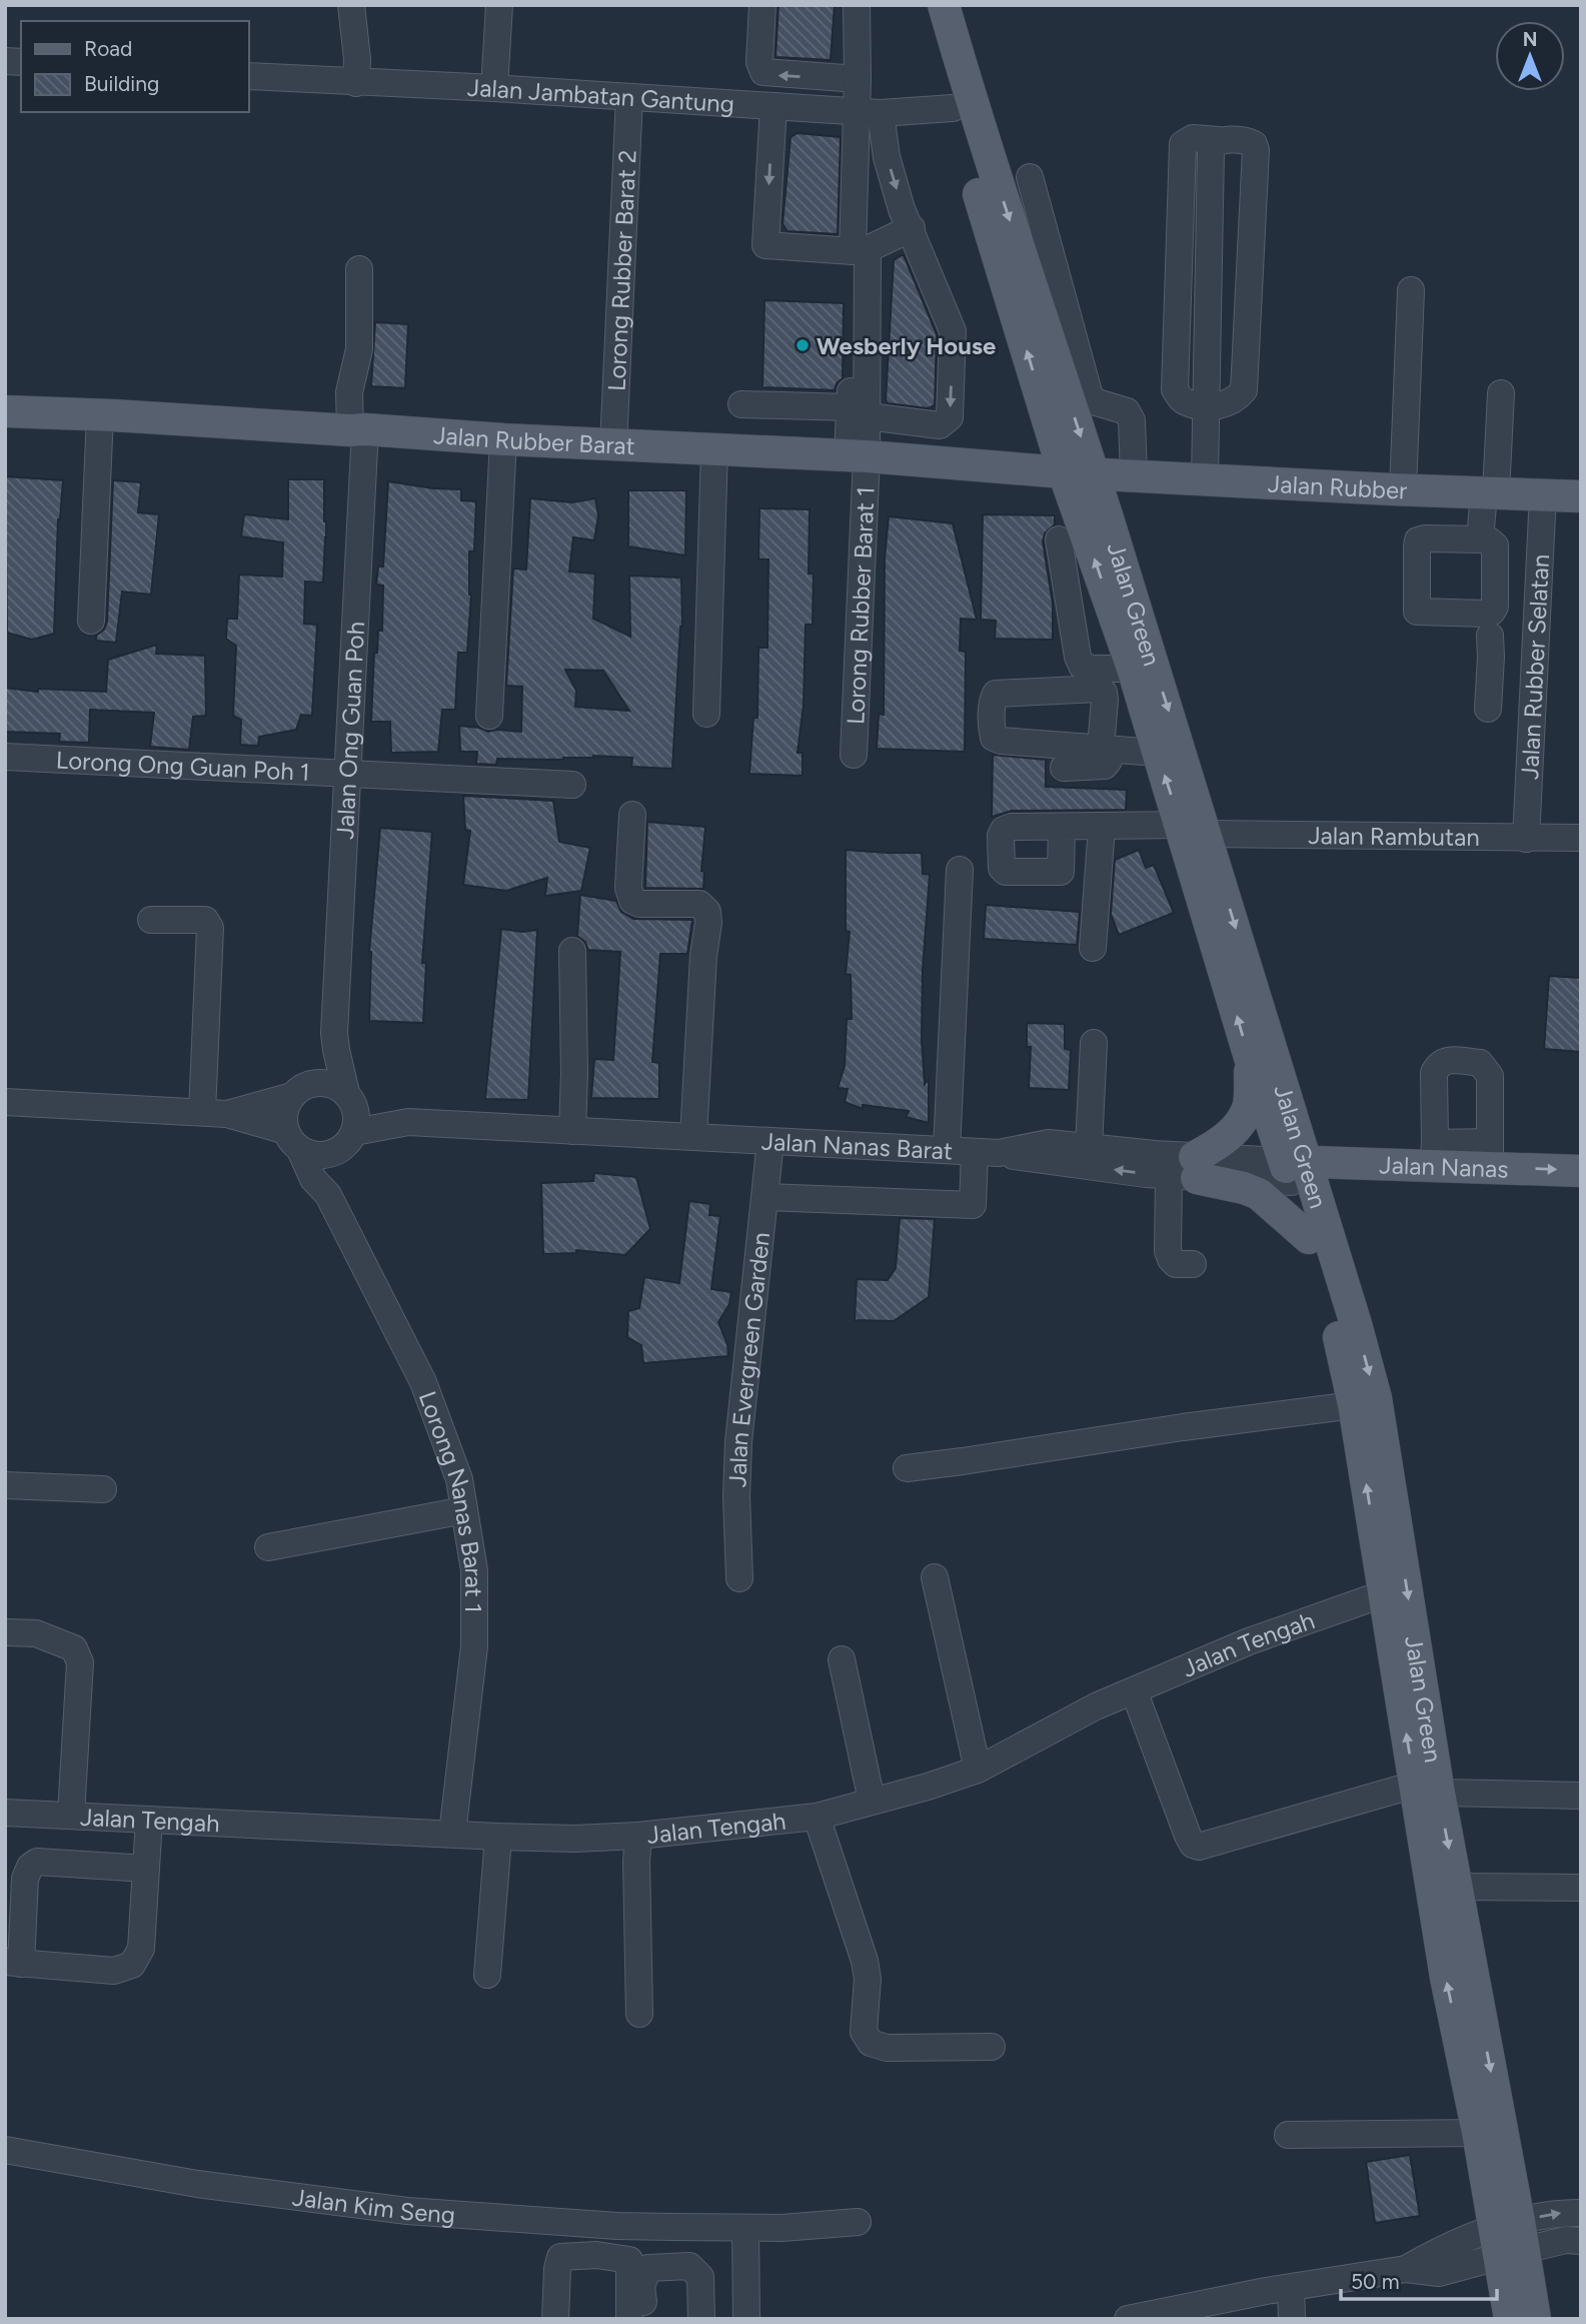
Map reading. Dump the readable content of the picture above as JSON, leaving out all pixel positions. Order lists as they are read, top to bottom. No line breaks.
{"streets":{"main road":["Jalan Rubber Barat","Jalan Rubber","Jalan Green","Jalan Nanas"],"street":["Jalan Jambatan Gantung","Lorong Rubber Barat 2","Lorong Rubber Barat 1","Jalan Rubber Selatan","Jalan Ong Guan Poh","Lorong Ong Guan Poh 1","Jalan Rambutan","Jalan Nanas Barat","Jalan Evergreen Garden","Lorong Nanas Barat 1","Jalan Tengah","Jalan Kim Seng"]},"crossings":[["Jalan Jambatan Gantung","Lorong Rubber Barat 2"],["Jalan Jambatan Gantung","Jalan Green"],["Lorong Rubber Barat 2","Jalan Rubber Barat"],["Jalan Rubber Barat","Jalan Rubber"],["Jalan Rubber Barat","Jalan Green"],["Jalan Rubber Barat","Lorong Rubber Barat 1"],["Jalan Rubber Barat","Jalan Ong Guan Poh"],["Jalan Rubber","Jalan Green"],["Jalan Rubber","Jalan Rubber Selatan"],["Jalan Green","Jalan Rambutan"],["Jalan Green","Jalan Nanas"],["Jalan Green","Jalan Tengah"],["Jalan Rubber Selatan","Jalan Rambutan"],["Jalan Ong Guan Poh","Lorong Ong Guan Poh 1"],["Jalan Ong Guan Poh","Jalan Nanas Barat"],["Jalan Ong Guan Poh","Lorong Nanas Barat 1"],["Jalan Nanas Barat","Jalan Evergreen Garden"],["Jalan Nanas Barat","Lorong Nanas Barat 1"],["Lorong Nanas Barat 1","Jalan Tengah"]],"places":["Wesberly House"],"legend":["Road","Building"],"scale_bar":"50 m","north":"top"}
